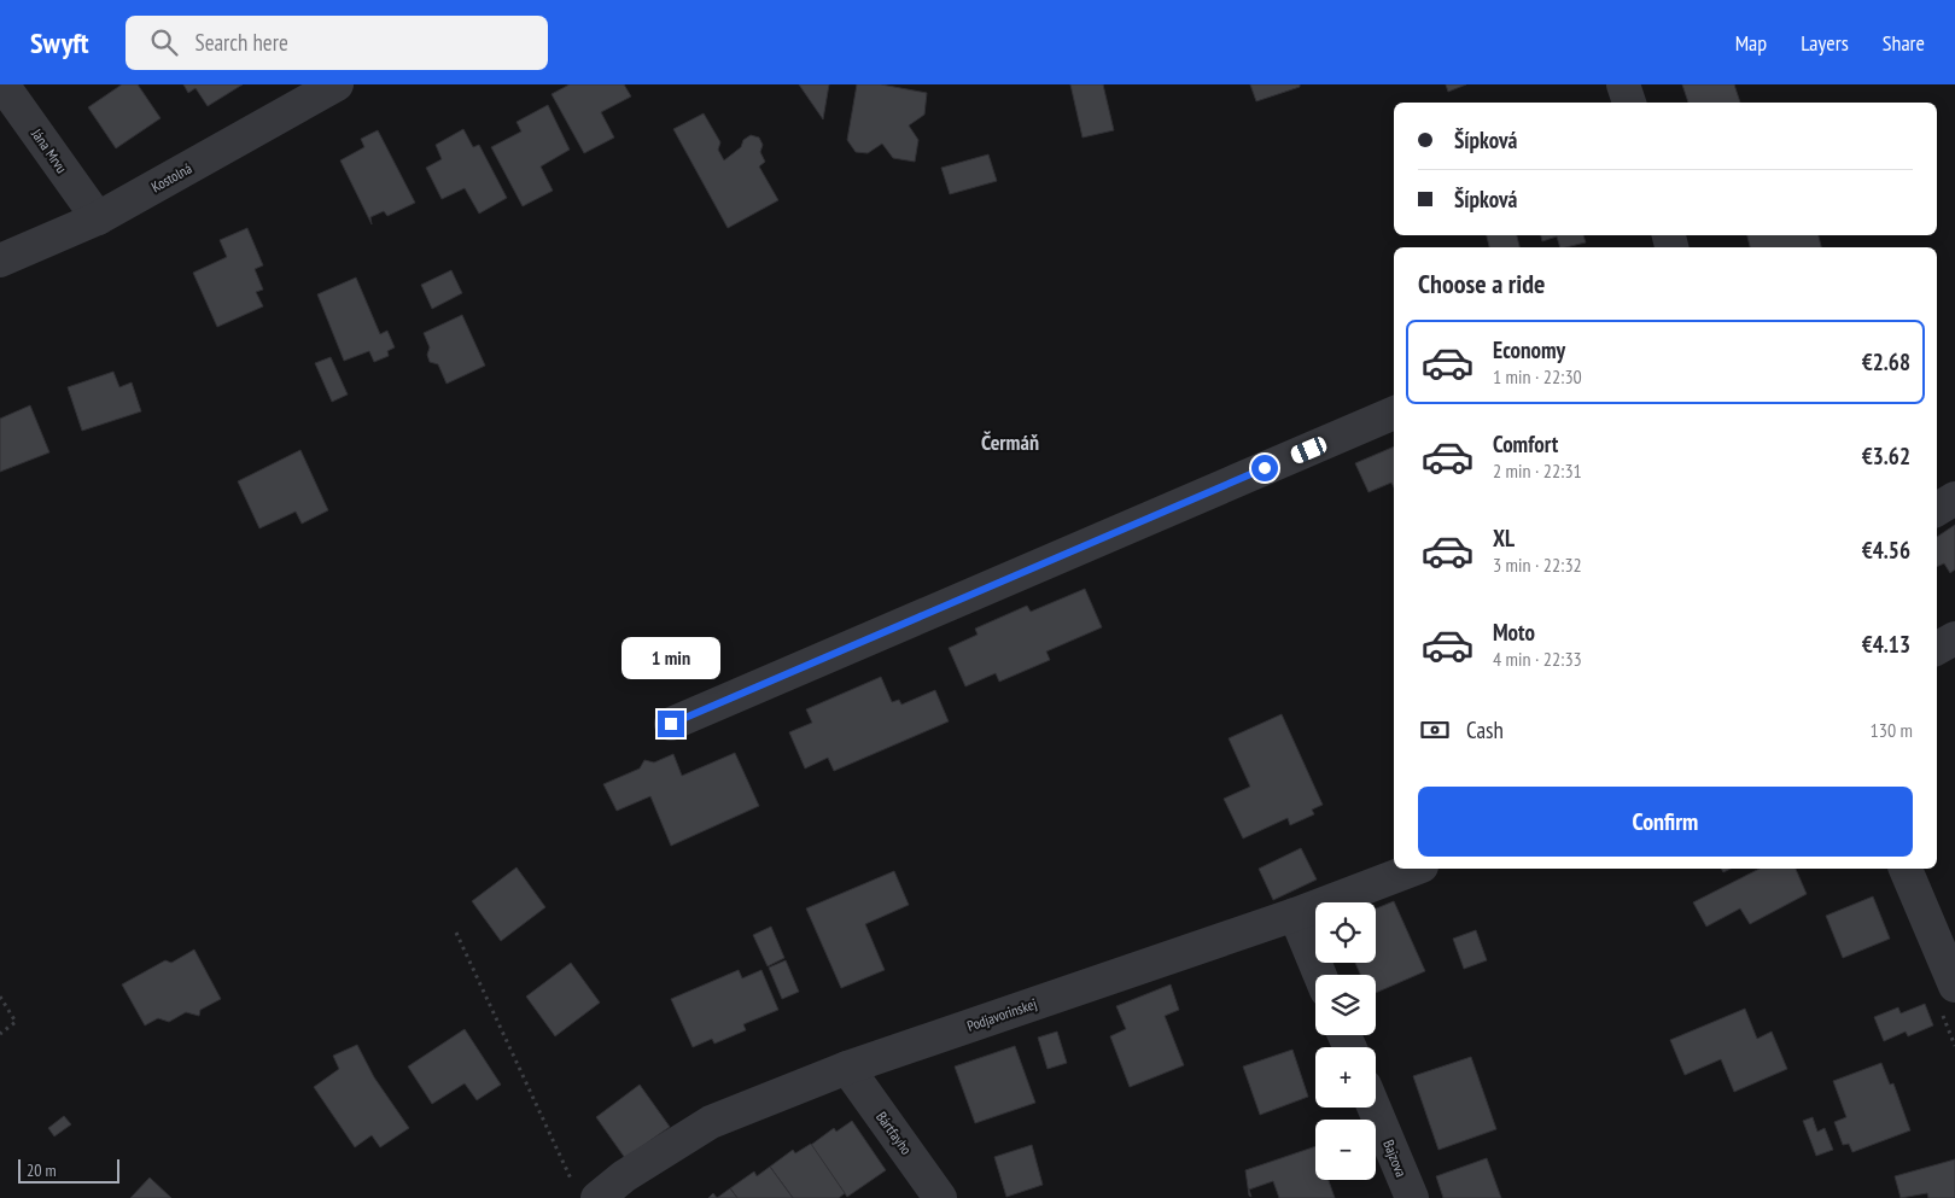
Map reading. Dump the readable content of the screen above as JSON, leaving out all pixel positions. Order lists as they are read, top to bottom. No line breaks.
{"streets":{"street":["Jána Mrvu","Kostolná","Podjavorinskej","Bártfayho","Bajzova"]},"crossings":[["Jána Mrvu","Kostolná"],["Podjavorinskej","Bártfayho"]],"districts":["Čermáň"],"scale_bar":"20 m","page":{"header":"Swyft","search":"Search here","nav":["Map","Layers","Share"],"banner":["Šípková","Šípková"],"heading":"Choose a ride","list":[{"name":"Economy","note":"1 min · 22:30","value":"€2.68"},{"name":"Comfort","note":"2 min · 22:31","value":"€3.62"},{"name":"XL","note":"3 min · 22:32","value":"€4.56"},{"name":"Moto","note":"4 min · 22:33","value":"€4.13"}],"bubble":"1 min","pay":["Cash","130 m"],"buttons":"Confirm","map_buttons":["+","−"],"scale":"20 m"}}
